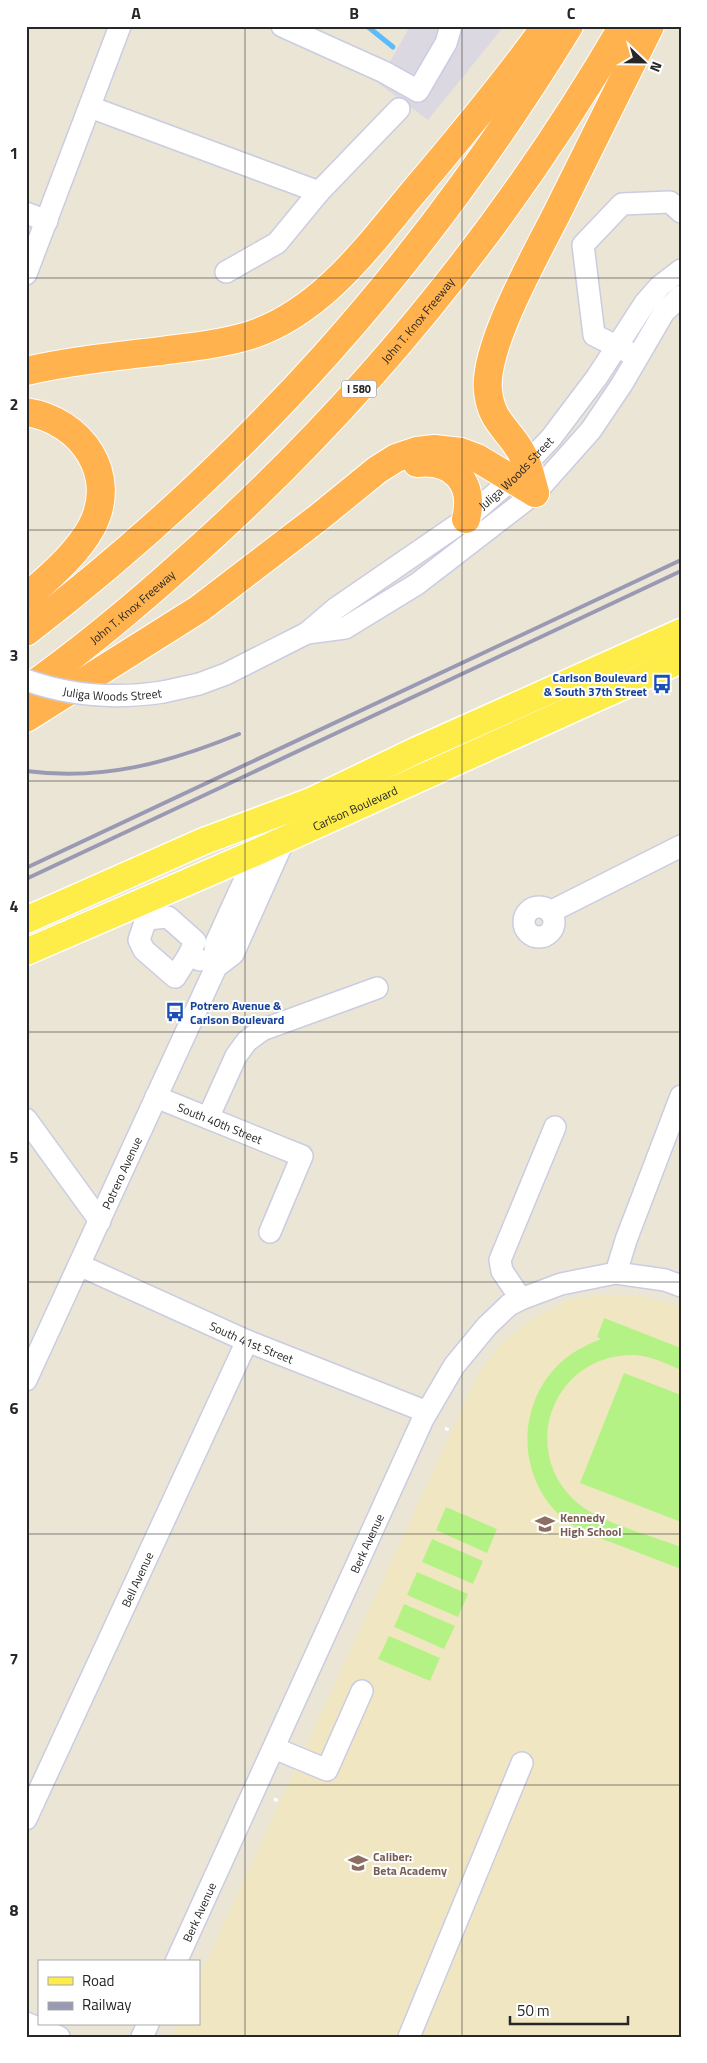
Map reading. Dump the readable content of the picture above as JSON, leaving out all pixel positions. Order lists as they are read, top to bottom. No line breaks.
{"streets":{"highway":["John T. Knox Freeway","I 580"],"main road":["Carlson Boulevard"],"street":["Juliga Woods Street","South 40th Street","Potrero Avenue","South 41st Street","Berk Avenue","Bell Avenue"]},"crossings":[["Carlson Boulevard","Potrero Avenue"],["South 40th Street","Potrero Avenue"],["Potrero Avenue","South 41st Street"],["South 41st Street","Berk Avenue"],["South 41st Street","Bell Avenue"]],"places":{"bus stop":["Carlson Boulevard & South 37th Street","Potrero Avenue & Carlson Boulevard"],"school or university":["Kennedy High School","Caliber: Beta Academy"]},"legend":["Road","Railway"],"scale_bar":"50 m","north":"right","grid":{"columns":["A","B","C"],"rows":["1","2","3","4","5","6","7","8"]}}
